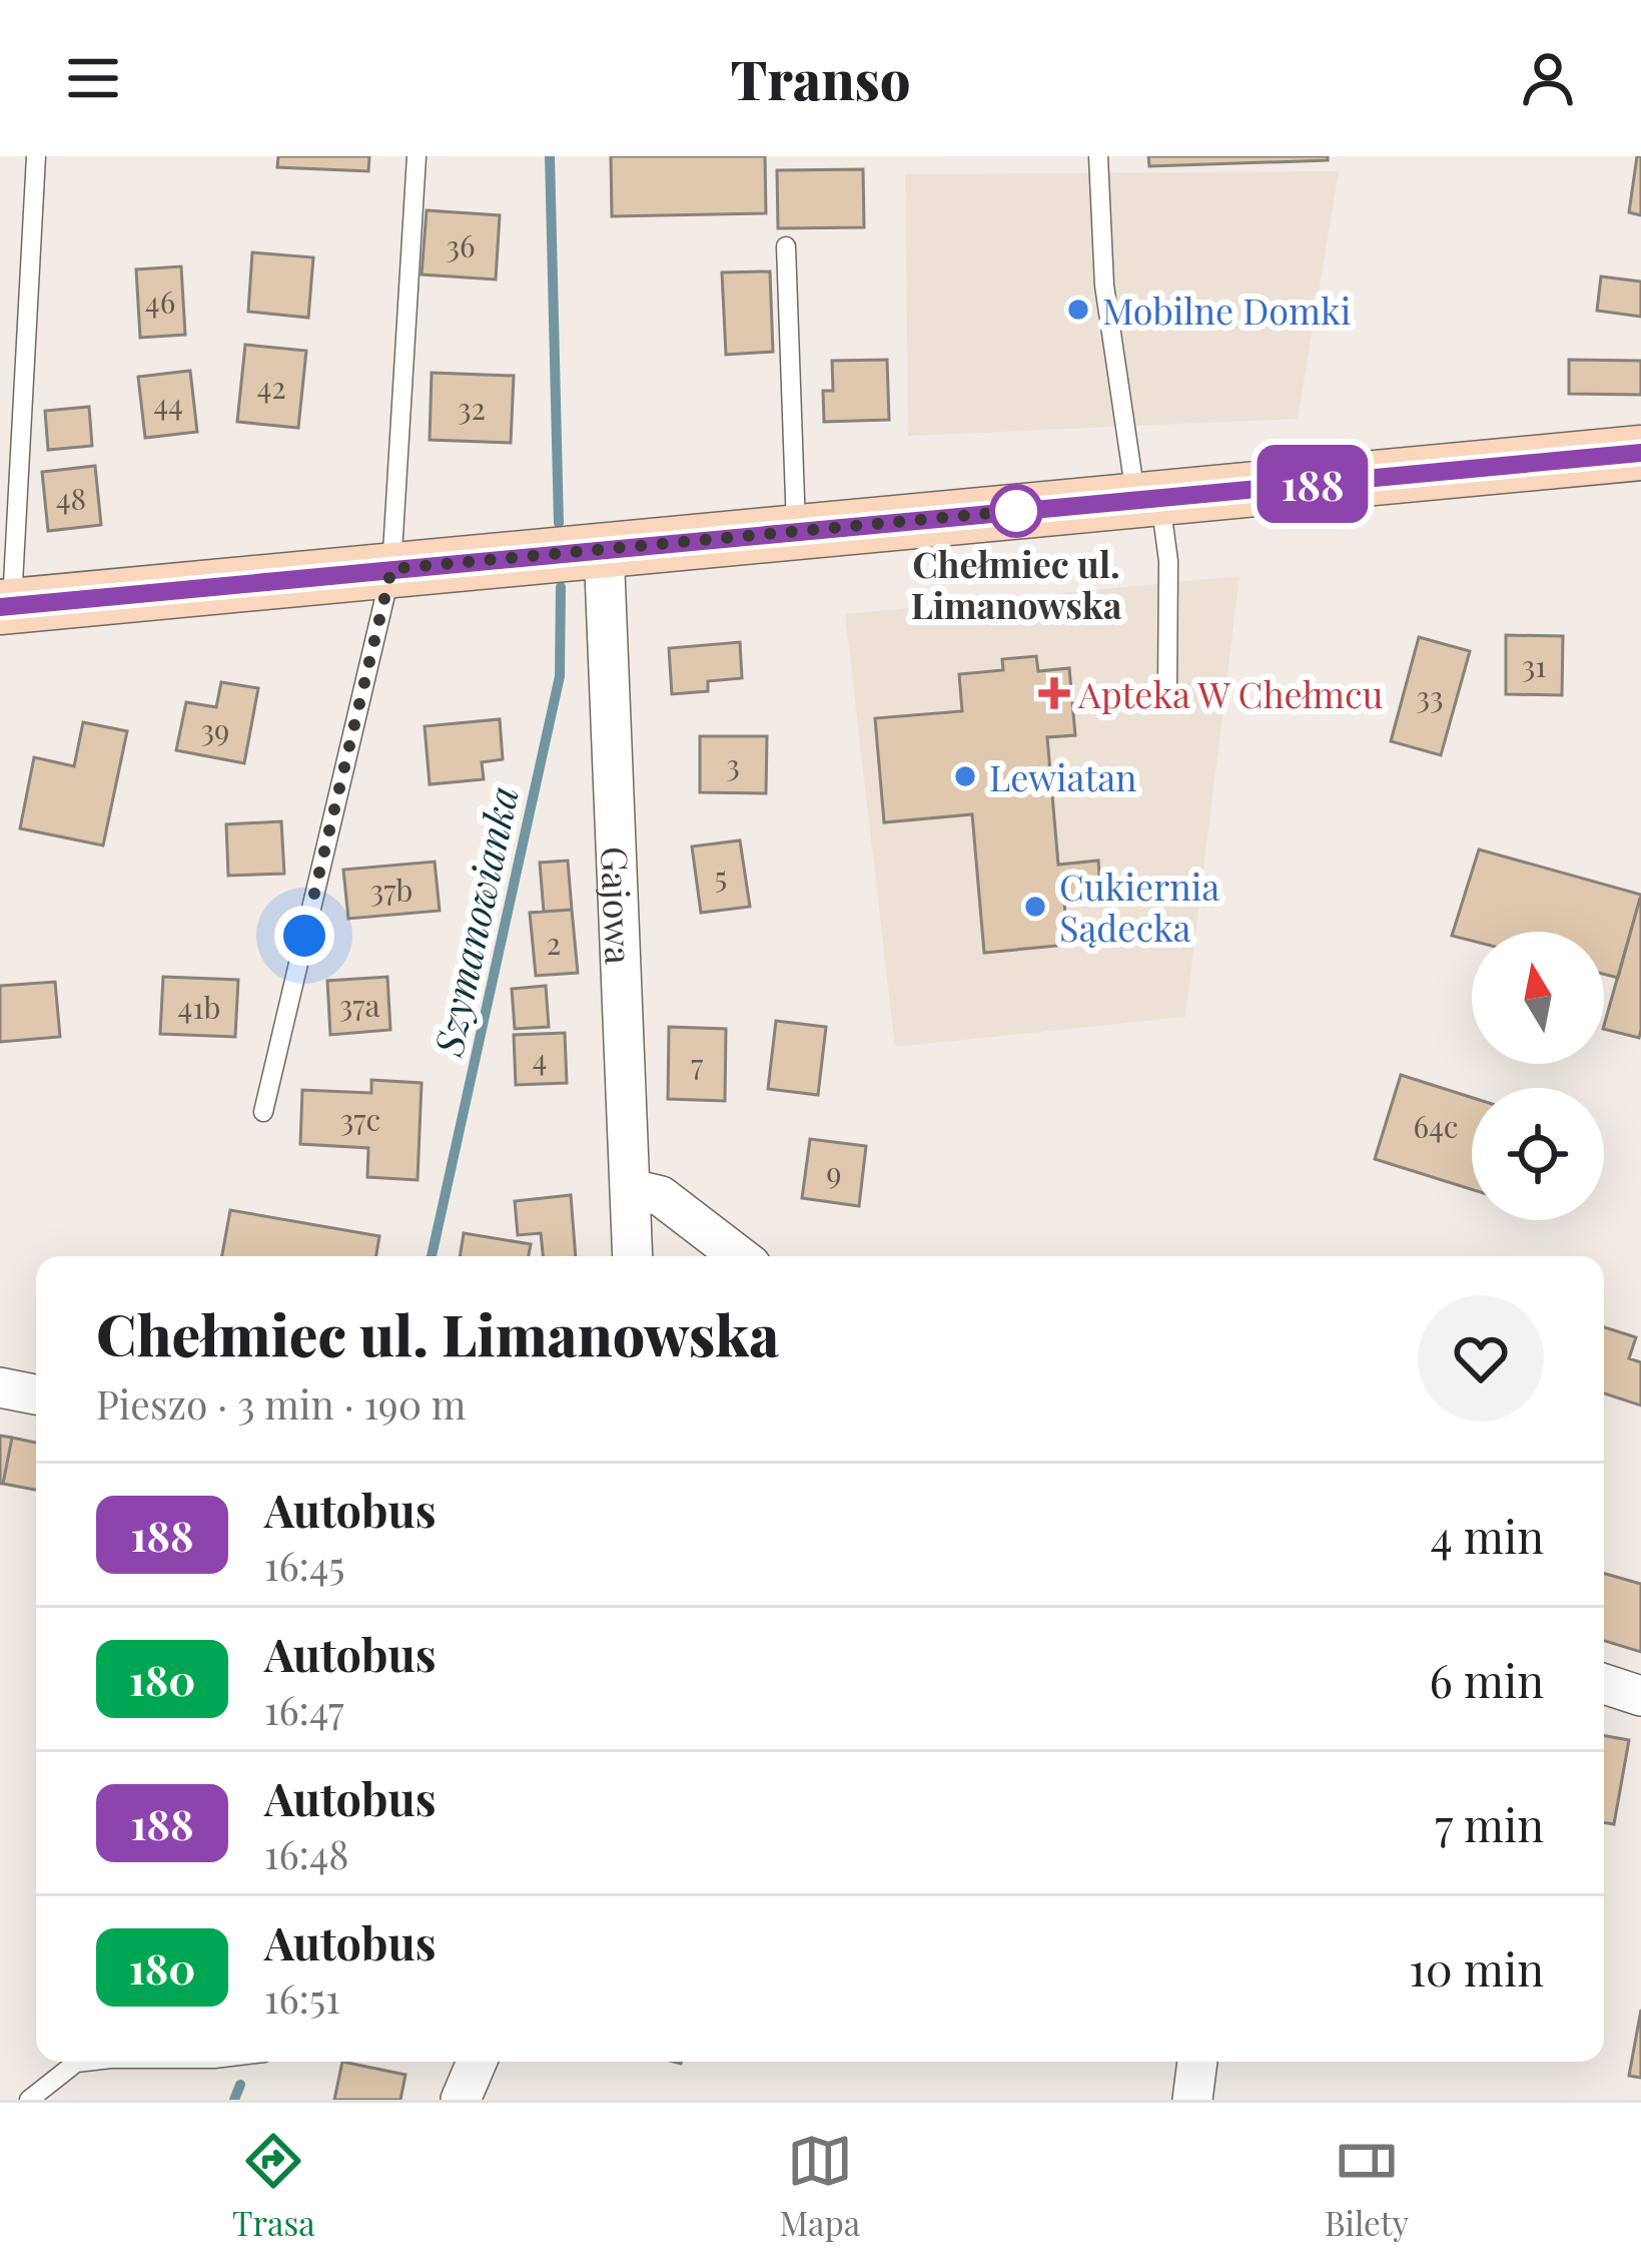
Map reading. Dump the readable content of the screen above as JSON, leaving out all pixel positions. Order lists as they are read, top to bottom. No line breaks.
{"streets":{"street":["Gajowa"]},"water":["Szymanowianka"],"places":{"other":["Mobilne Domki","Chełmiec ul. Limanowska","Lewiatan","Cukiernia Sądecka"],"health":["Apteka W Chełmcu"]},"lines":["bus line 188"],"house_numbers":["36","46","42","44","32","48","31","33","39","3","5","37b","2","37a","41b","4","7","37c","64c","9"],"north":"top","page":{"header":"Transo","on_map":"188","heading":["Chełmiec ul. Limanowska","Pieszo · 3 min · 190 m"],"list":[{"mark":"188","name":"Autobus","note":"16:45","value":"4 min"},{"mark":"180","name":"Autobus","note":"16:47","value":"6 min"},{"mark":"188","name":"Autobus","note":"16:48","value":"7 min"},{"mark":"180","name":"Autobus","note":"16:51","value":"10 min"}],"tabs":["Trasa","Mapa","Bilety"]}}
